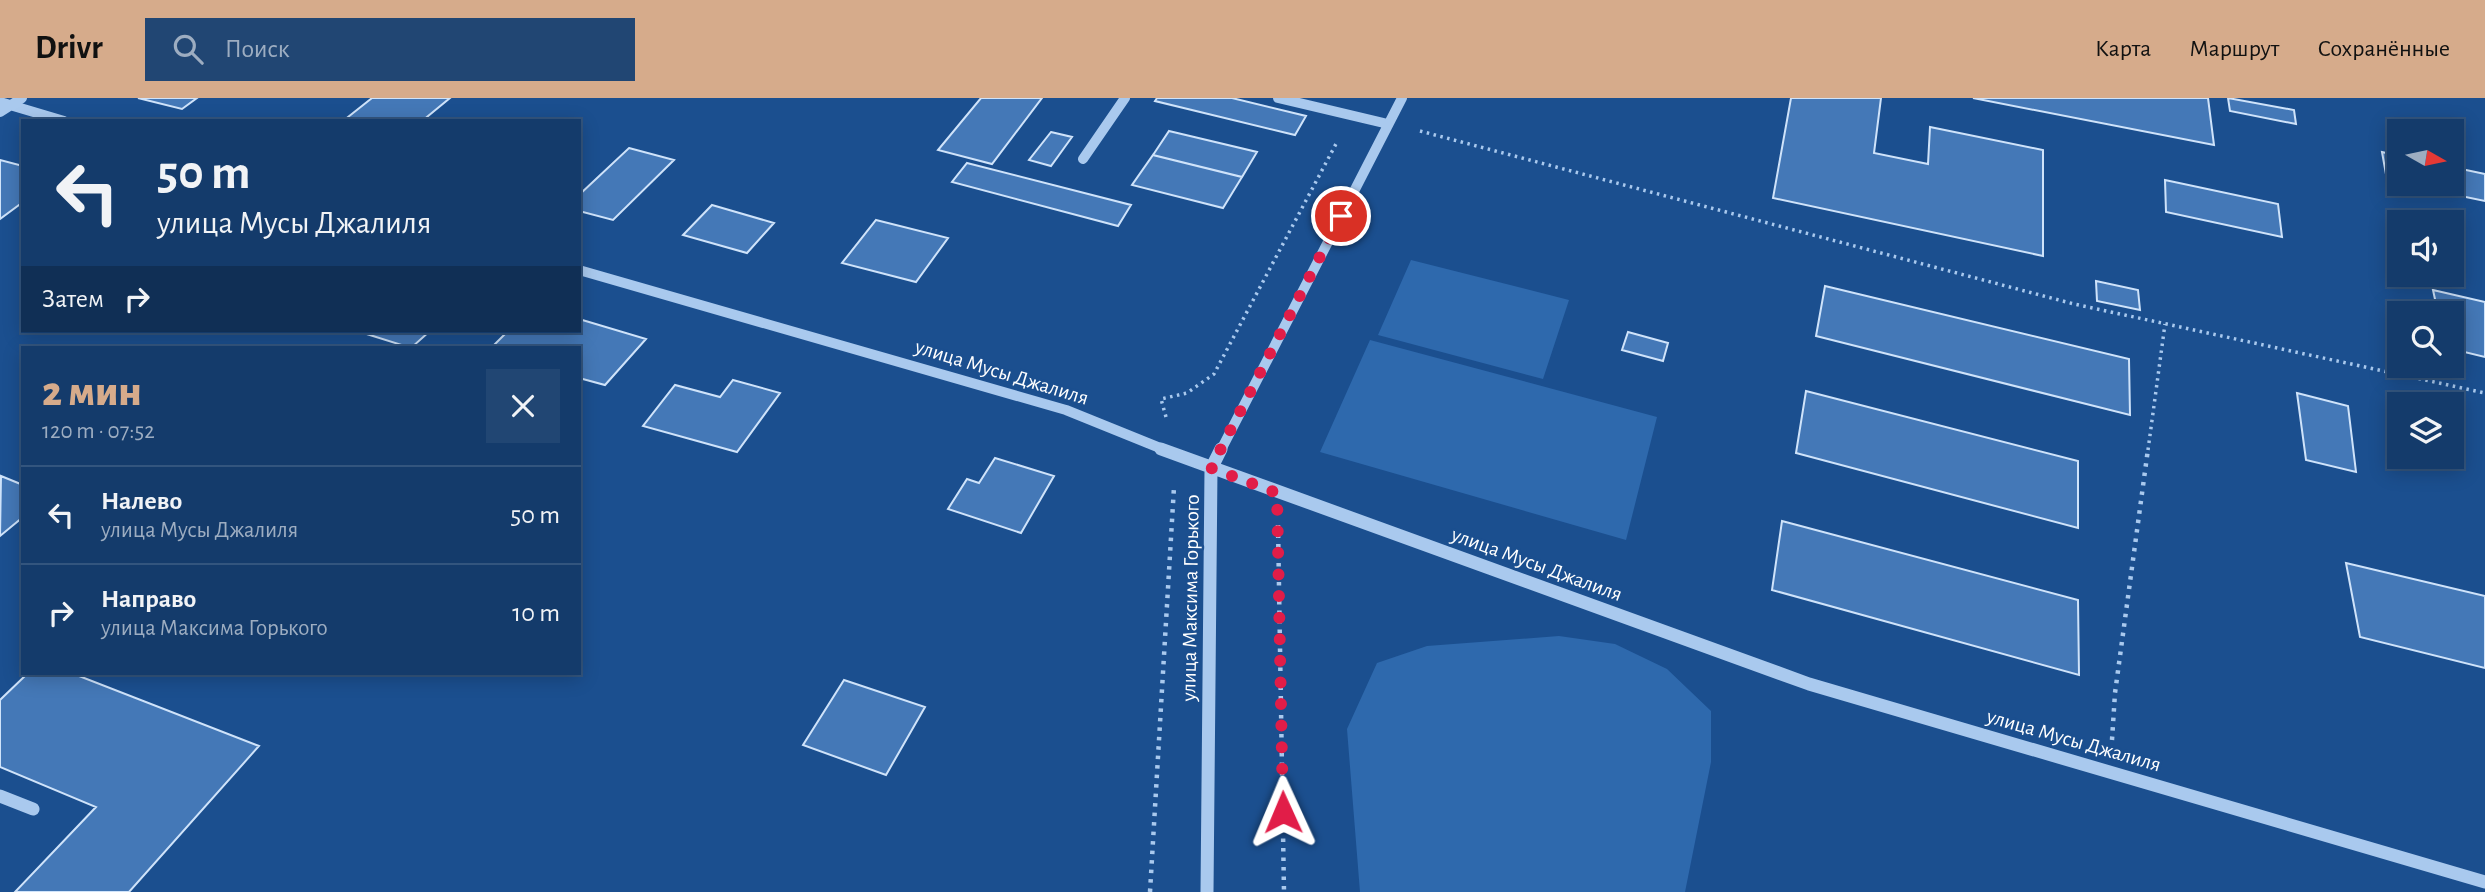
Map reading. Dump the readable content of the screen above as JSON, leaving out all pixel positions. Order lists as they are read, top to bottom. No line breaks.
{"streets":{"street":["улица Мусы Джалиля","улица Максима Горького"]},"crossings":[["улица Мусы Джалиля","улица Максима Горького"]],"north":"right","page":{"header":"Drivr","search":"Поиск","nav":["Карта","Маршрут","Сохранённые"],"turn":["50 m","улица Мусы Джалиля"],"then":"Затем","heading":["2 мин","120 m · 07:52"],"list":[{"name":"Налево","note":"улица Мусы Джалиля","value":"50 m"},{"name":"Направо","note":"улица Максима Горького","value":"10 m"}]}}
